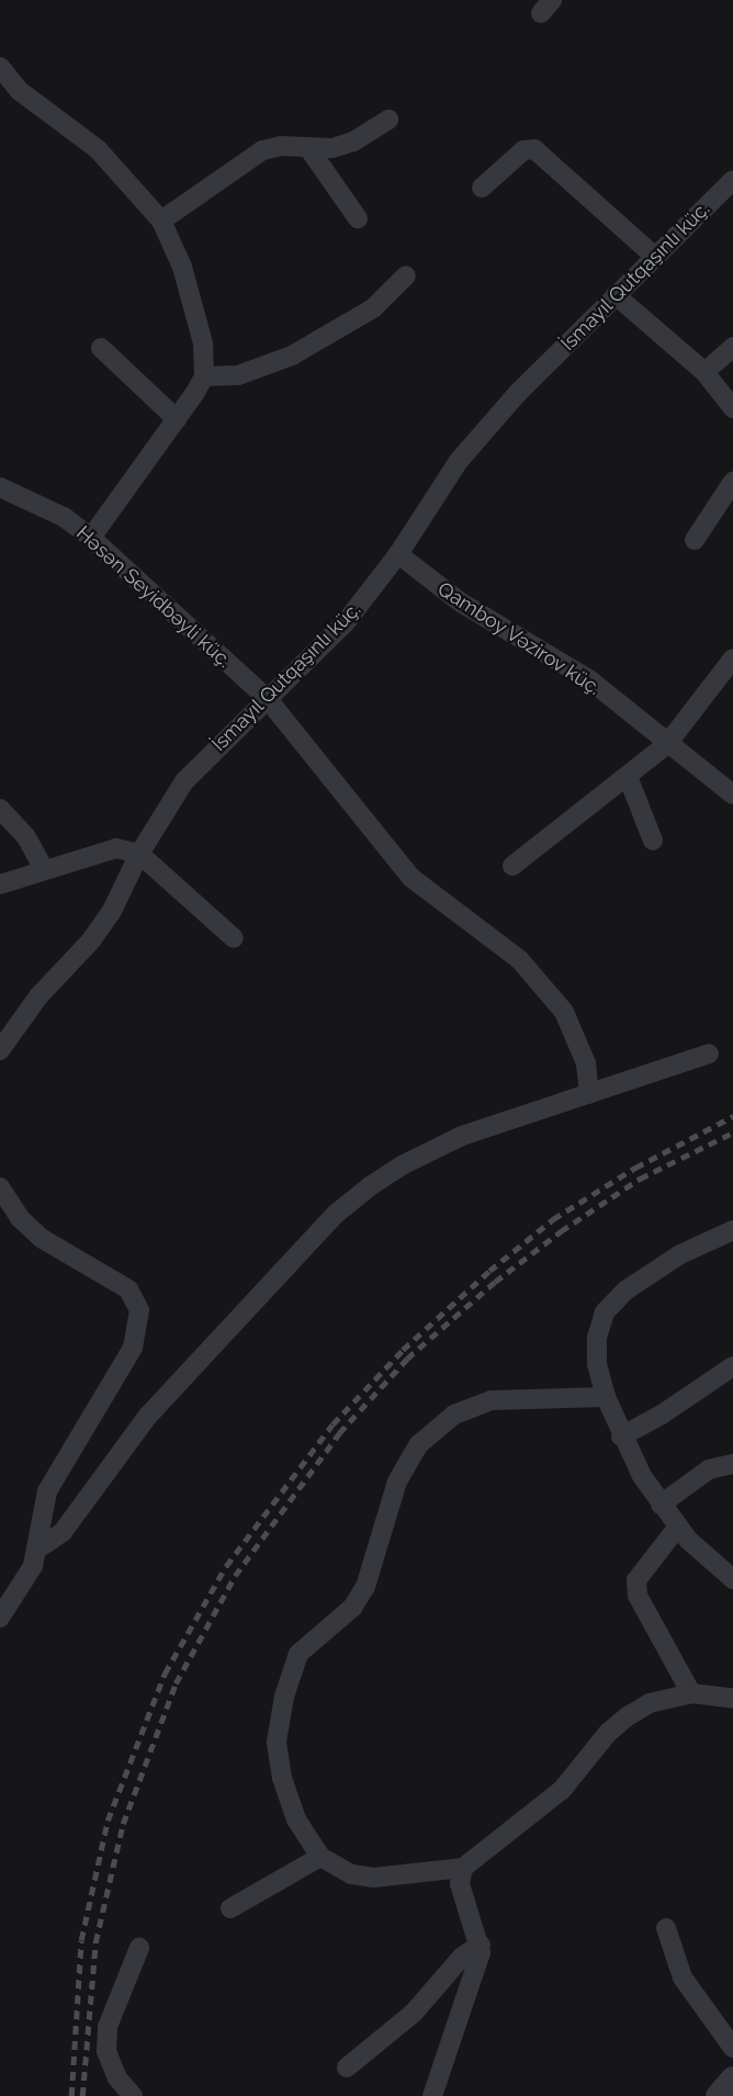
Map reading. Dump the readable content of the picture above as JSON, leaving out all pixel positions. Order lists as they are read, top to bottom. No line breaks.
{"streets":{"street":["İsmayıl Qutqaşınlı küç.","Həsən Seyidbəyli küç.","Qamboy Vəzirov küç."]},"crossings":[["İsmayıl Qutqaşınlı küç.","Həsən Seyidbəyli küç."],["İsmayıl Qutqaşınlı küç.","Qamboy Vəzirov küç."]]}
